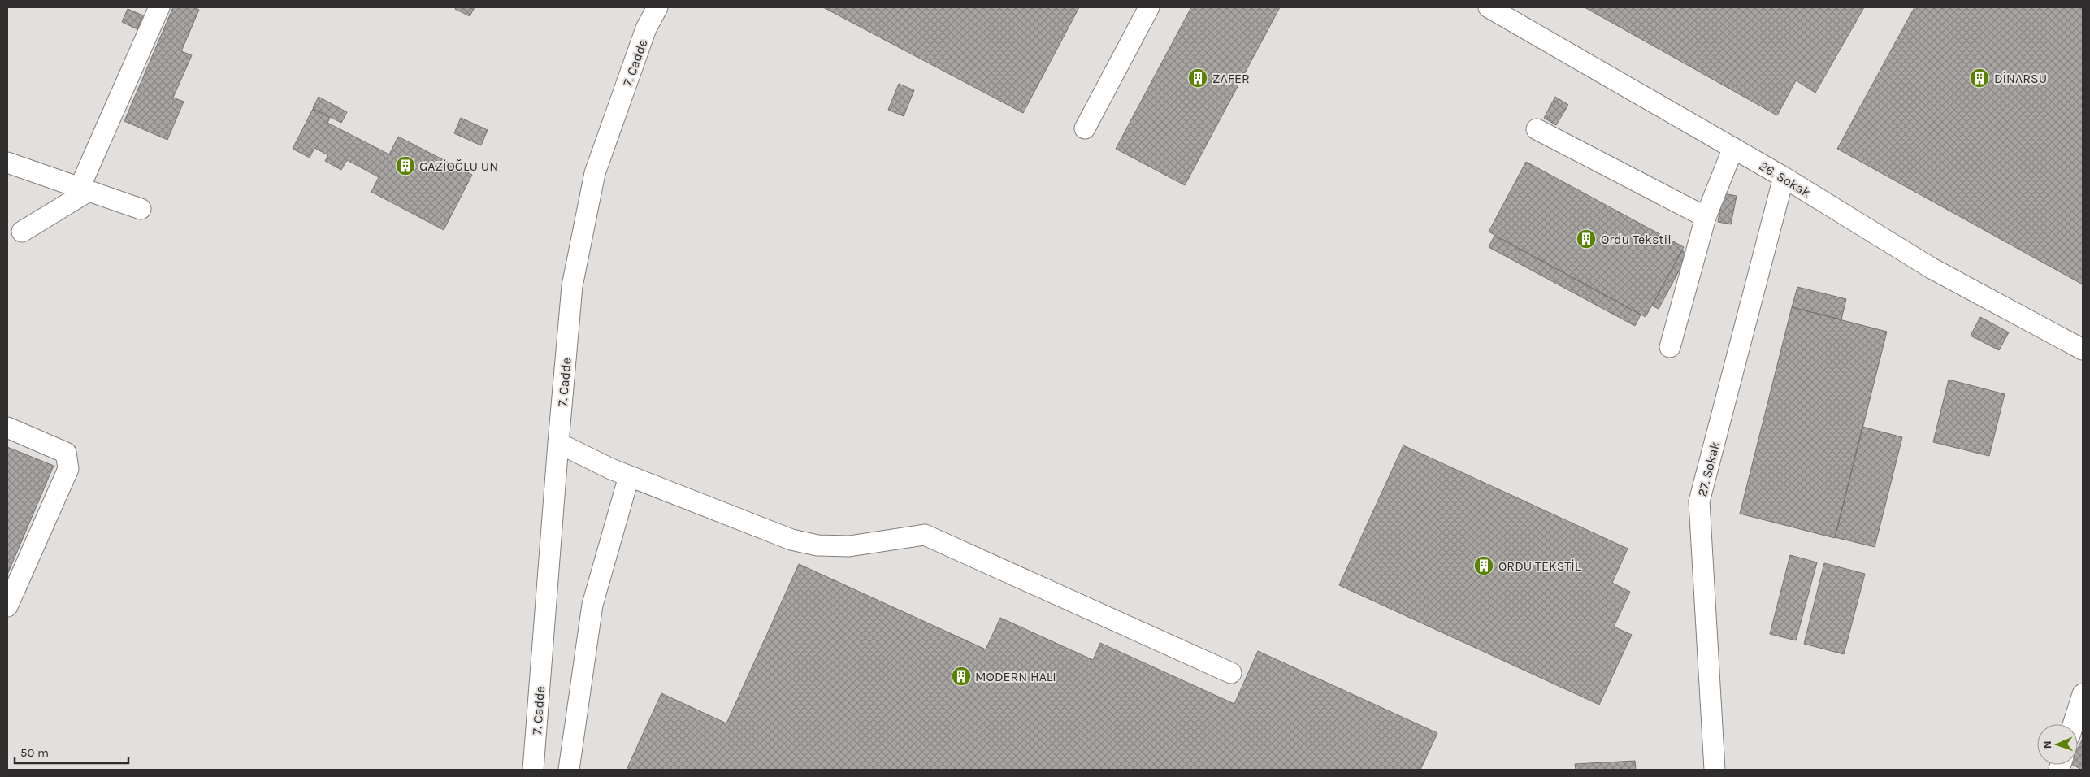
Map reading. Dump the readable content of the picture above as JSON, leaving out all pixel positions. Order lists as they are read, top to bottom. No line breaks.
{"streets":{"street":["7. Cadde","26. Sokak","27. Sokak"]},"crossings":[["26. Sokak","27. Sokak"]],"places":{"building":["ZAFER","DİNARSU","GAZİOĞLU UN","Ordu Tekstil","ORDU TEKSTİL","MODERN HALI"]},"scale_bar":"50 m","north":"left"}
